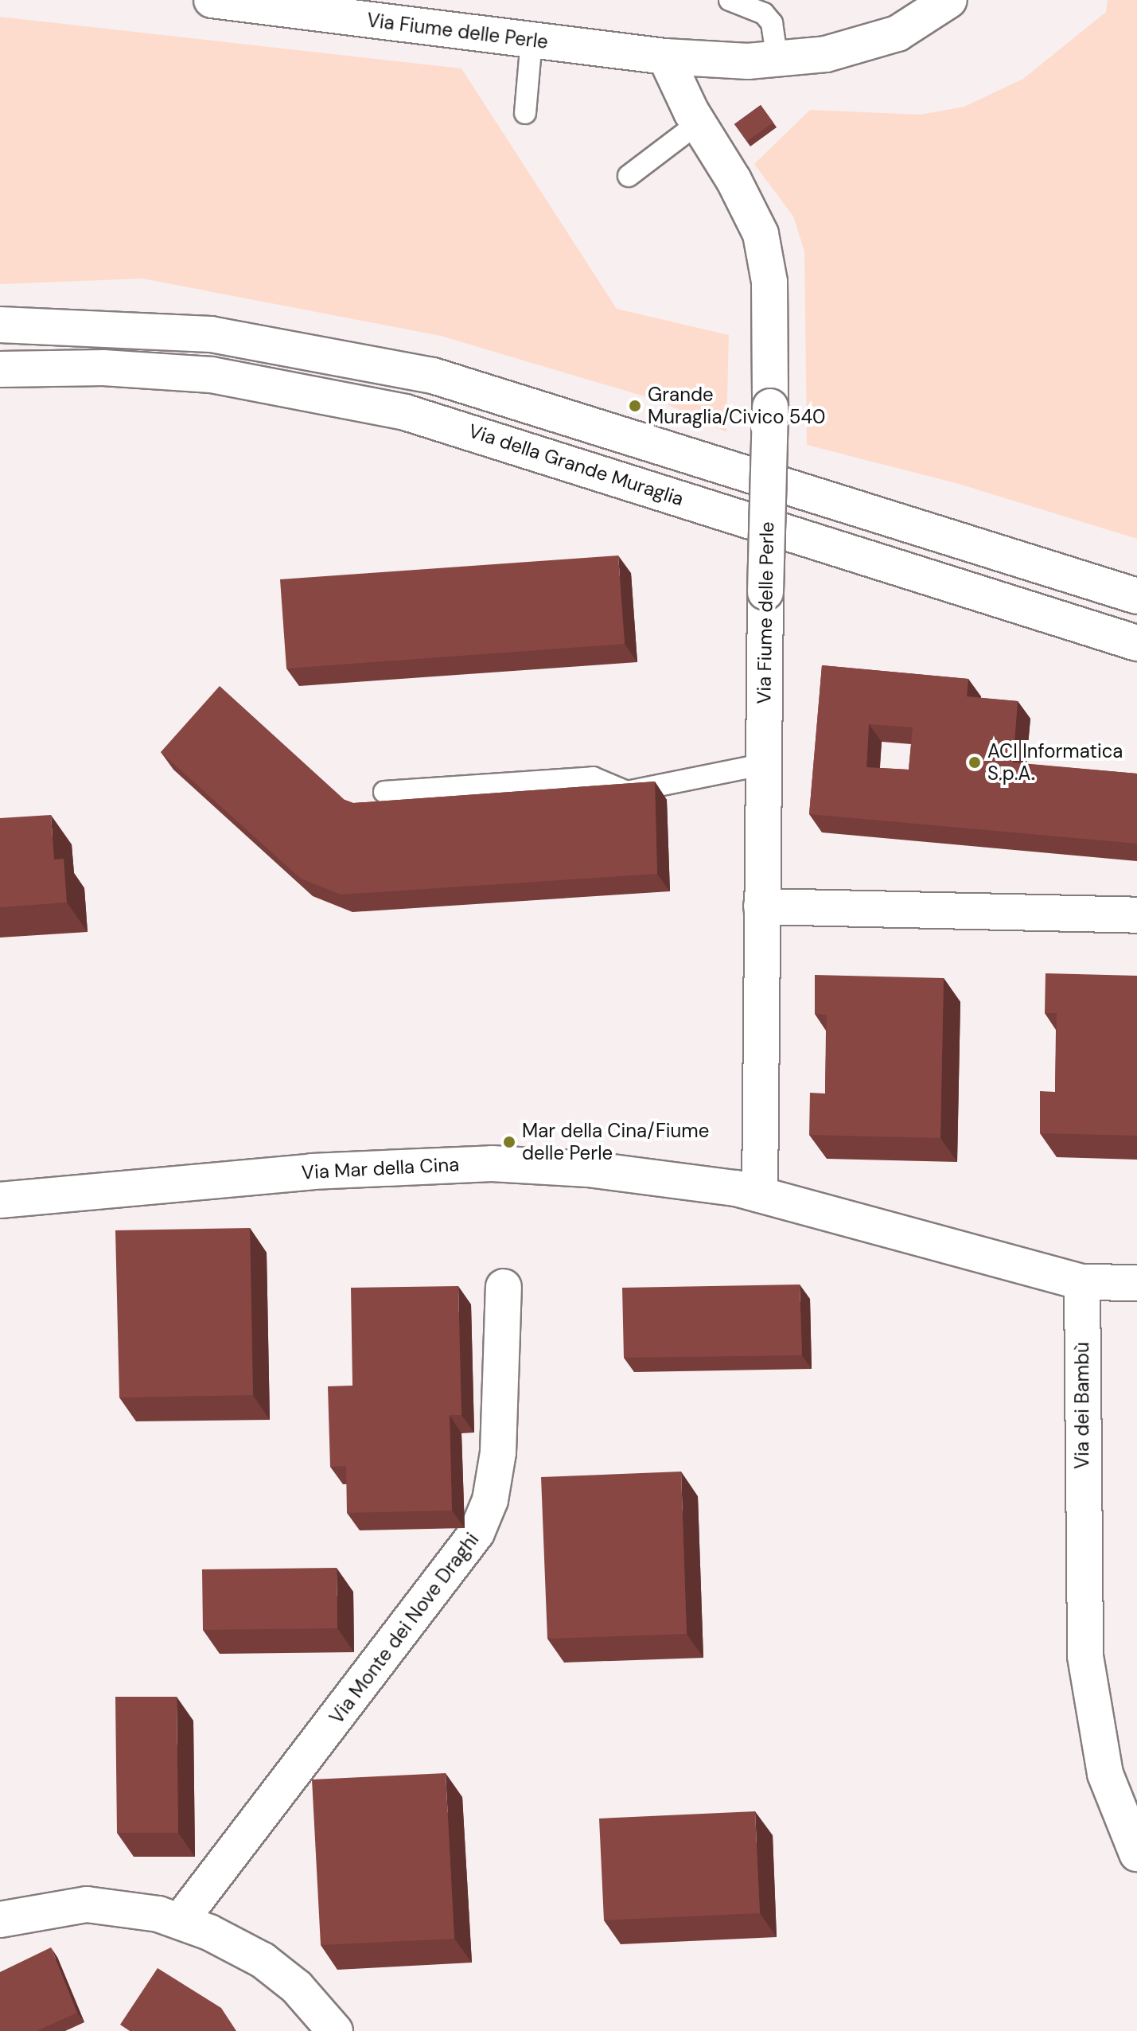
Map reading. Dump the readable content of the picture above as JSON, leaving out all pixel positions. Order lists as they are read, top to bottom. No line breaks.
{"streets":{"street":["Via Fiume delle Perle","Via della Grande Muraglia","Via Mar della Cina","Via dei Bambù","Via Monte dei Nove Draghi"]},"crossings":[["Via Fiume delle Perle","Via Mar della Cina"]],"places":["Grande Muraglia/Civico 540","ACI Informatica S.p.A.","Mar della Cina/Fiume delle Perle"]}
